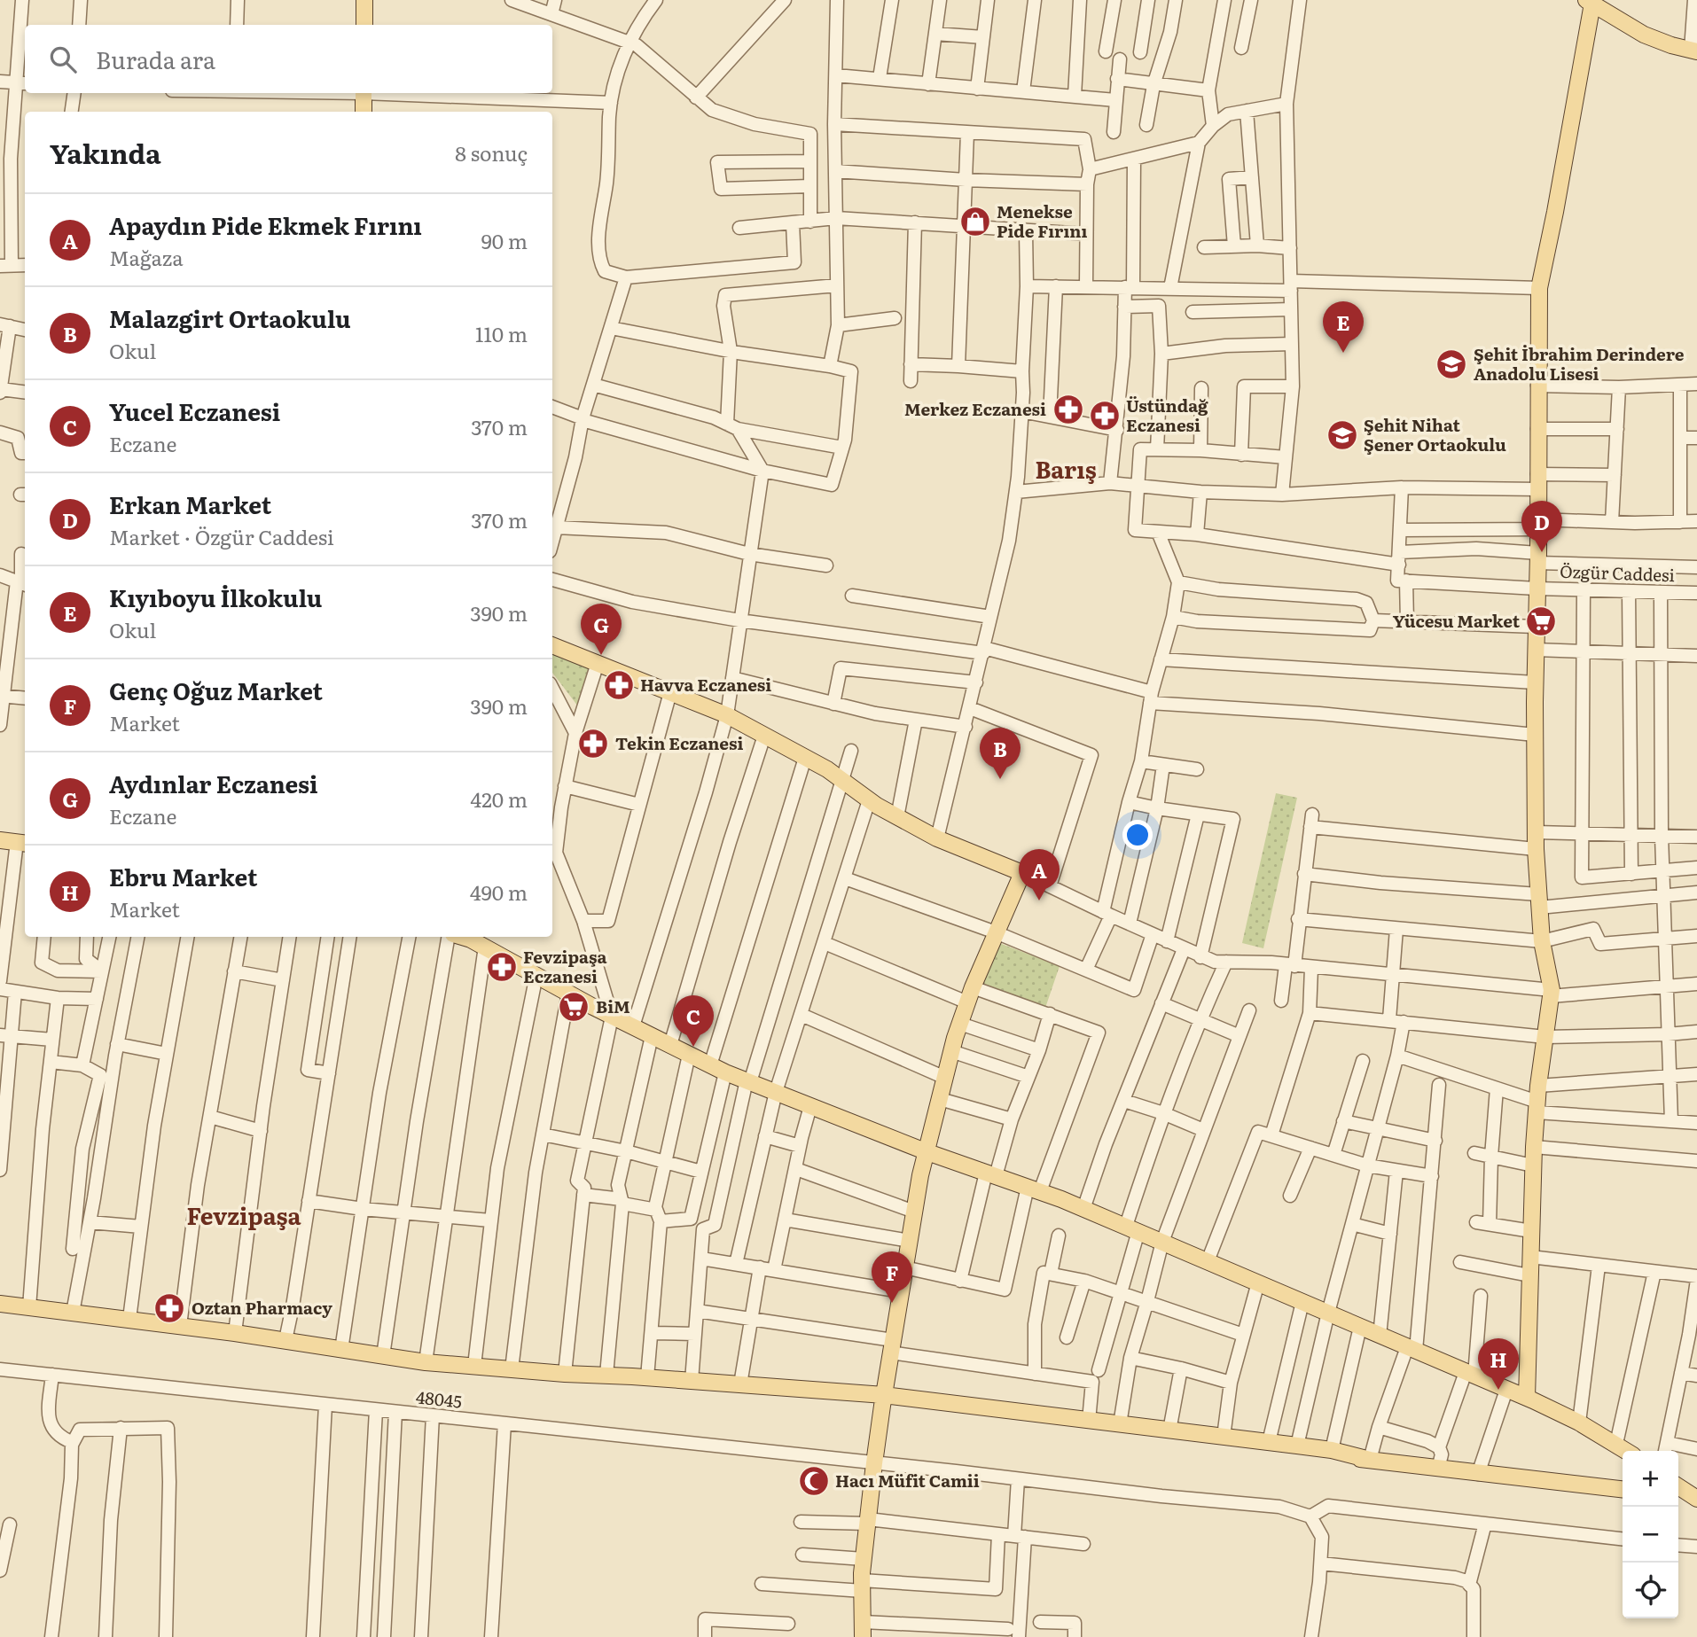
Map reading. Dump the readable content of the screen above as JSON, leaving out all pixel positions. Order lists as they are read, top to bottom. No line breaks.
{"streets":{"street":["Özgür Caddesi","48045"]},"districts":["Barış","Fevzipaşa"],"places":{"shop":["Menekse Pide Fırını"],"school or university":["Şehit İbrahim Derindere Anadolu Lisesi","Şehit Nihat Şener Ortaokulu"],"pharmacy":["Merkez Eczanesi","Üstündağ Eczanesi","Havva Eczanesi","Tekin Eczanesi","Fevzipaşa Eczanesi","Oztan Pharmacy"],"supermarket":["Yücesu Market","BiM"],"mosque":["Hacı Müfit Camii"]},"page":{"search":"Burada ara","heading":["Yakında","8 sonuç"],"list":[{"mark":"A","name":"Apaydın Pide Ekmek Fırını","note":"Mağaza","value":"90 m"},{"mark":"B","name":"Malazgirt Ortaokulu","note":"Okul","value":"110 m"},{"mark":"C","name":"Yucel Eczanesi","note":"Eczane","value":"370 m"},{"mark":"D","name":"Erkan Market","note":"Market · Özgür Caddesi","value":"370 m"},{"mark":"E","name":"Kıyıboyu İlkokulu","note":"Okul","value":"390 m"},{"mark":"F","name":"Genç Oğuz Market","note":"Market","value":"390 m"},{"mark":"G","name":"Aydınlar Eczanesi","note":"Eczane","value":"420 m"},{"mark":"H","name":"Ebru Market","note":"Market","value":"490 m"}],"pins":["E","D","G","B","A","C","F","H"],"map_buttons":["+","−"]}}
